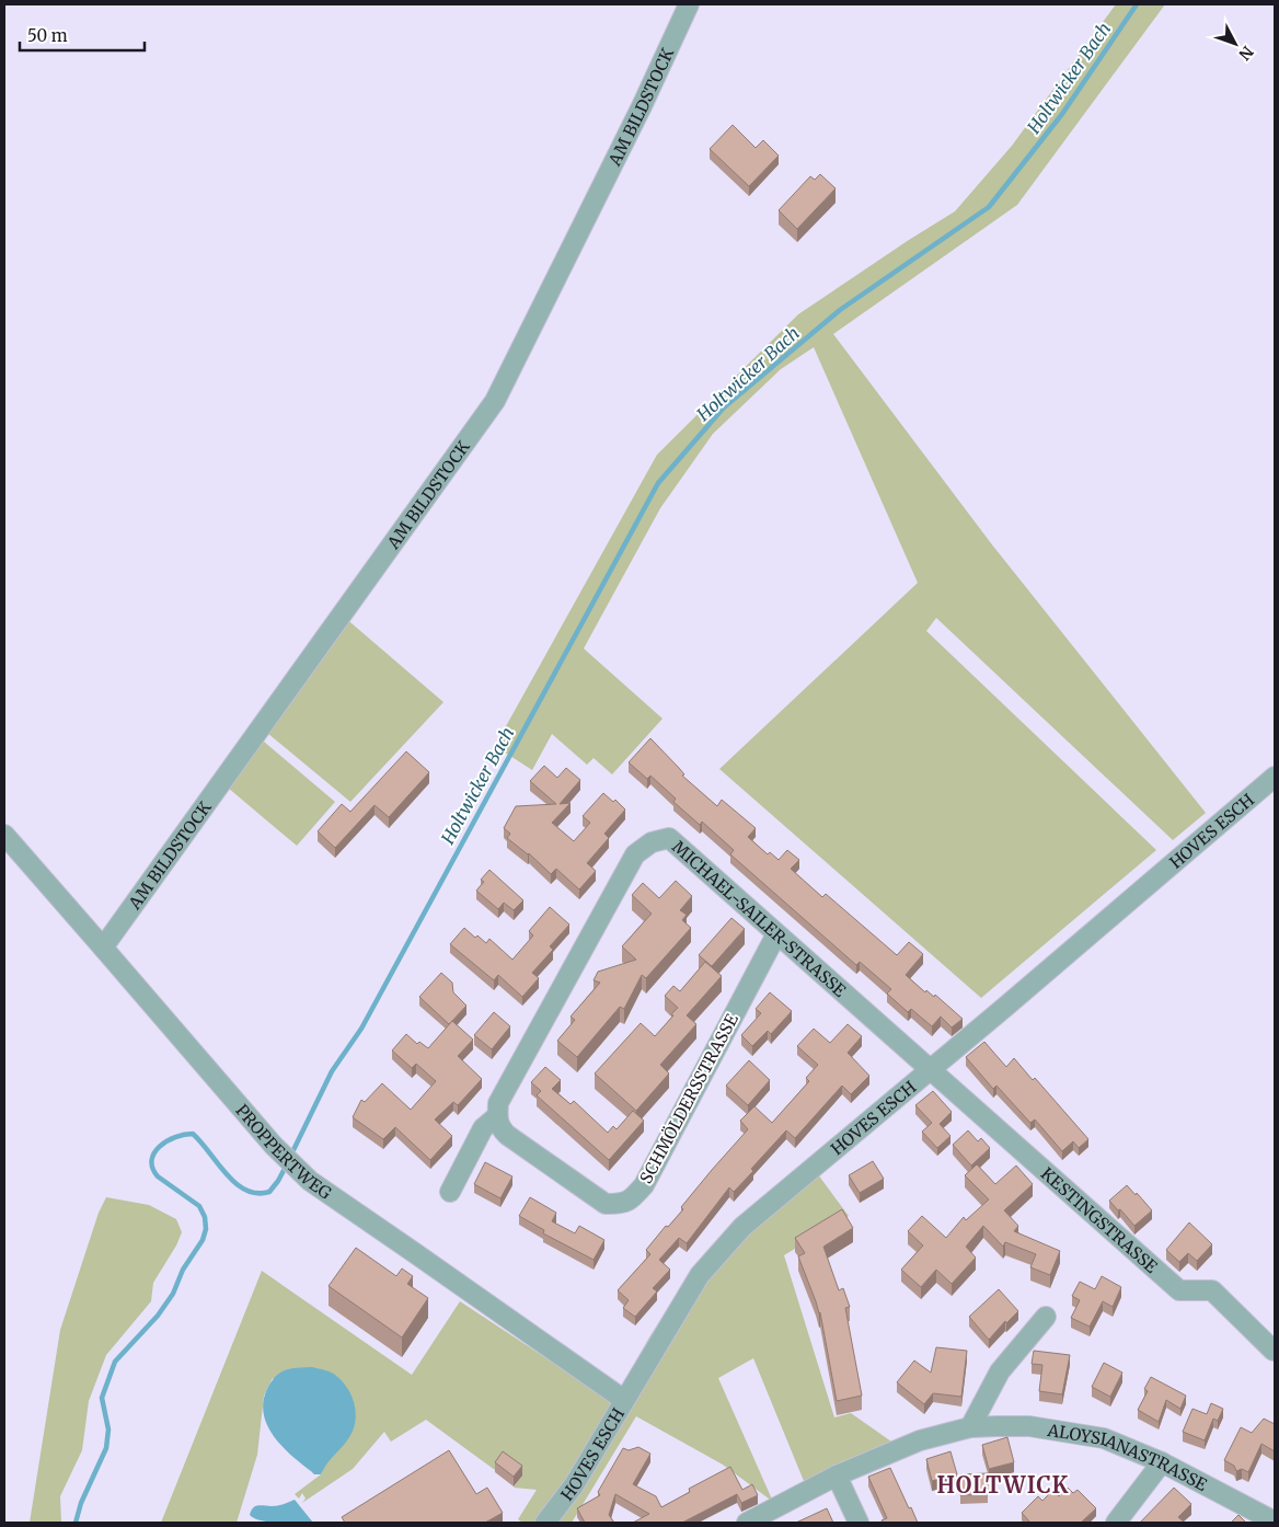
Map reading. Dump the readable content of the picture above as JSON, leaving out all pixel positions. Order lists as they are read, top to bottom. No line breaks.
{"streets":{"street":["AM BILDSTOCK","HOVES ESCH","MICHAEL-SAILER-STRASSE","SCHMÖLDERSSTRASSE","PROPPERTWEG","KESTINGSTRASSE","ALOYSIANASTRASSE"]},"crossings":[["AM BILDSTOCK","PROPPERTWEG"],["HOVES ESCH","MICHAEL-SAILER-STRASSE"],["HOVES ESCH","PROPPERTWEG"],["HOVES ESCH","KESTINGSTRASSE"],["MICHAEL-SAILER-STRASSE","SCHMÖLDERSSTRASSE"],["MICHAEL-SAILER-STRASSE","KESTINGSTRASSE"]],"districts":["HOLTWICK"],"water":["Holtwicker Bach"],"scale_bar":"50 m","north":"bottom right"}
